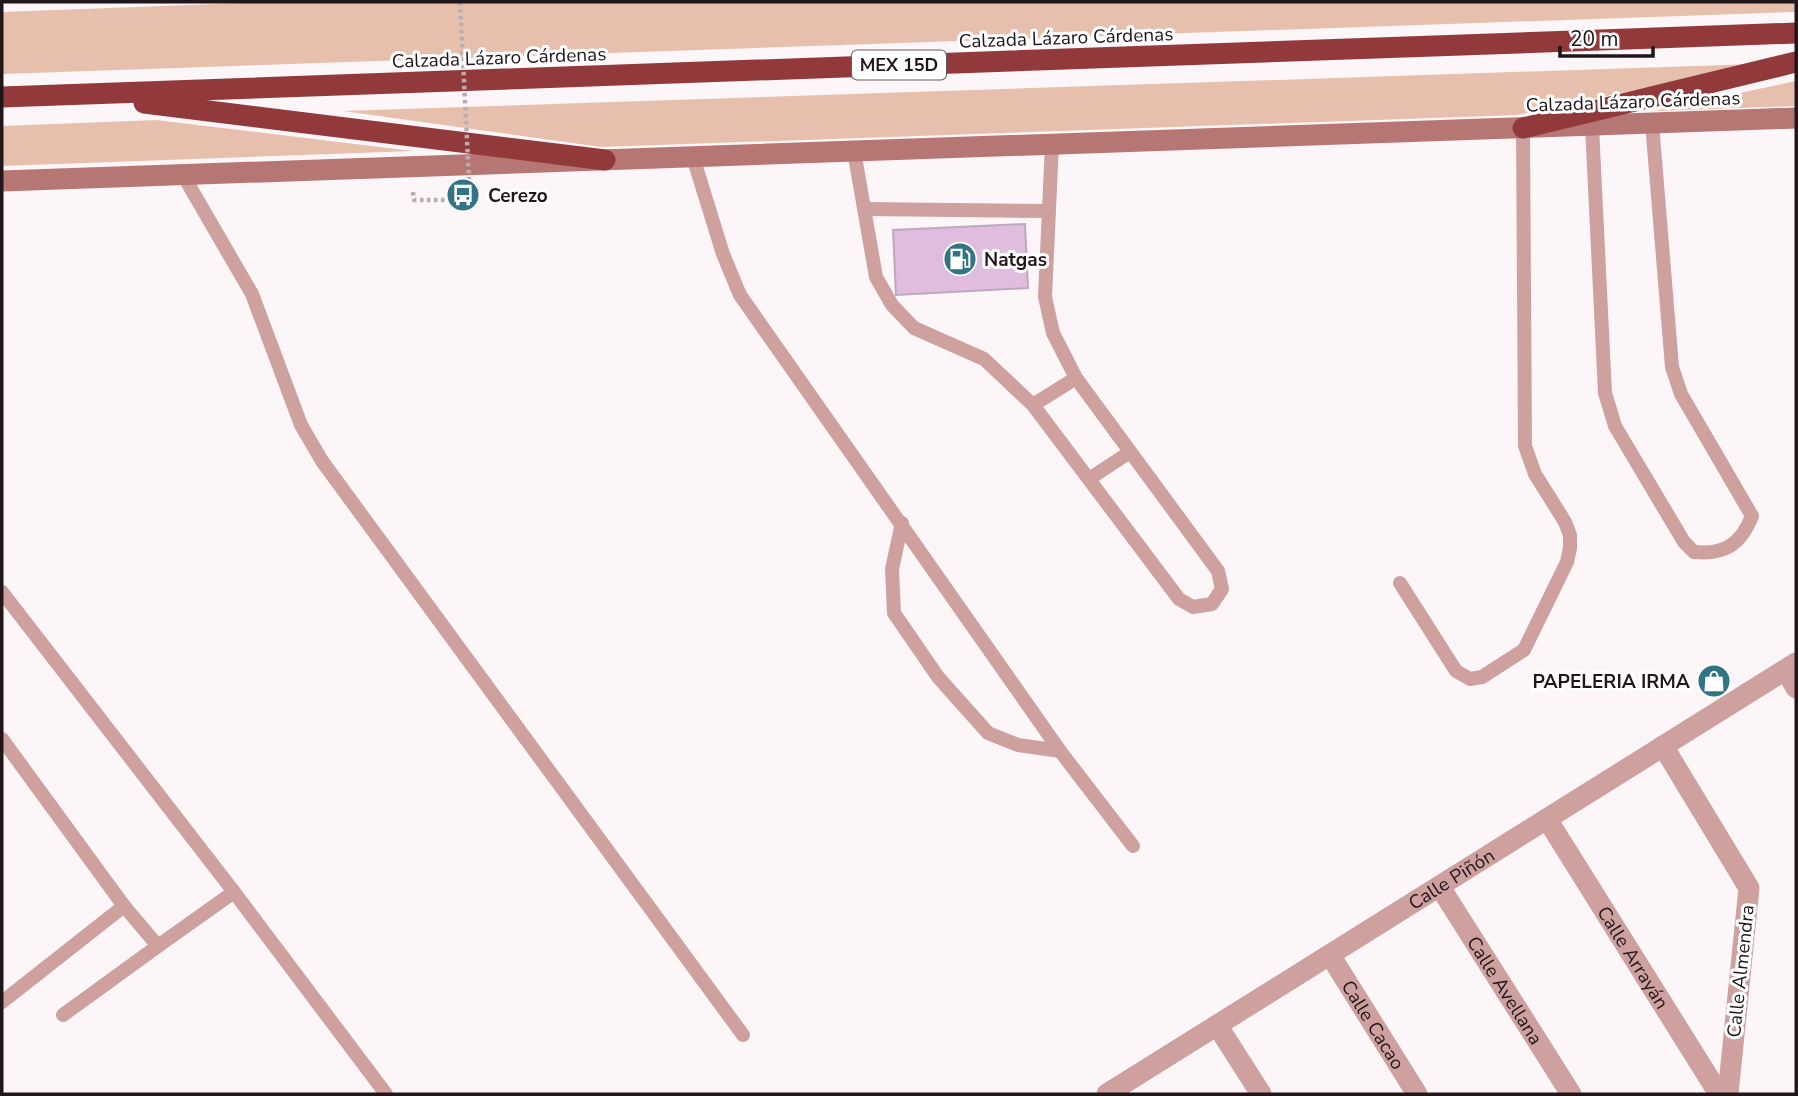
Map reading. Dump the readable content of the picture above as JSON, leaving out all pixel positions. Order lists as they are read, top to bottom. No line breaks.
{"streets":{"highway":["Calzada Lázaro Cárdenas","MEX 15D"],"street":["Calle Piñón","Calle Arrayán","Calle Almendra","Calle Avellana","Calle Cacao"]},"crossings":[["Calle Piñón","Calle Arrayán"],["Calle Piñón","Calle Almendra"],["Calle Piñón","Calle Avellana"],["Calle Piñón","Calle Cacao"]],"places":{"bus stop":["Cerezo"],"fuel station":["Natgas"],"shop":["PAPELERIA IRMA"]},"scale_bar":"20 m"}
